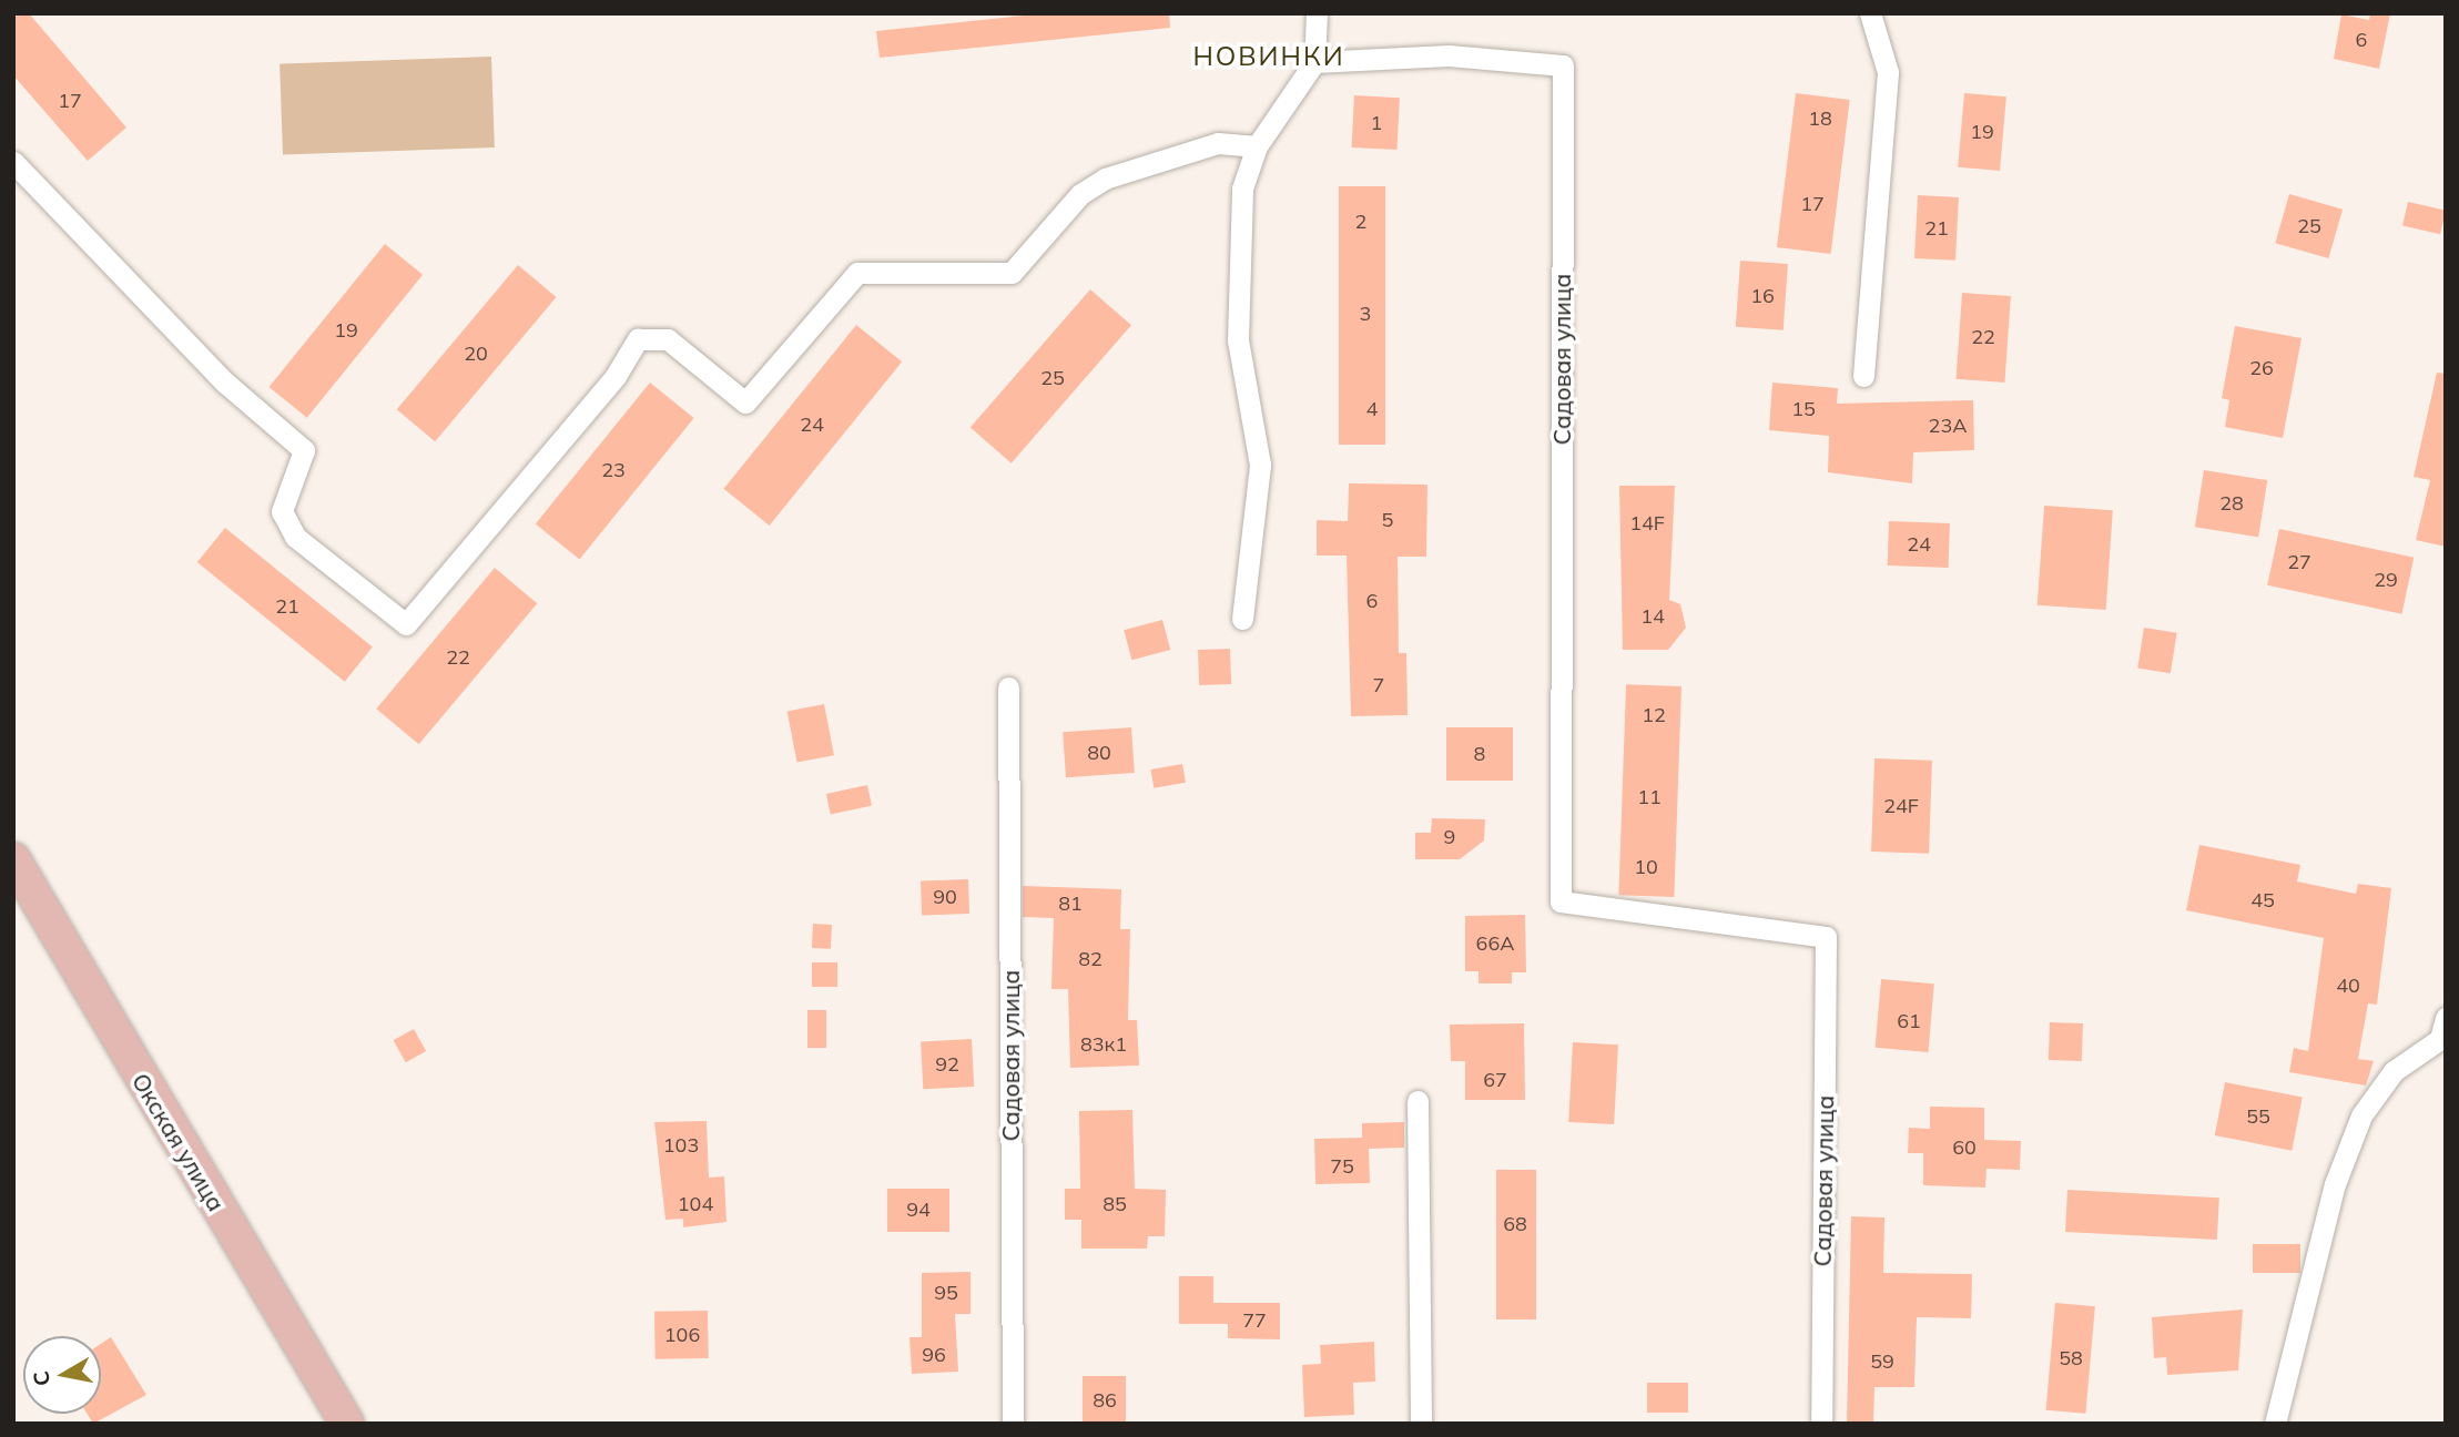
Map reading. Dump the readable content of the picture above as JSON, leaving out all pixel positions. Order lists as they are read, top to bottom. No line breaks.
{"streets":{"main road":["Окская улица"],"street":["Садовая улица"]},"districts":["НОВИНКИ"],"house_numbers":["6","17","18","1","19","17","2","25","21","16","3","19","22","20","26","25","4","15","24","23А","23","28","5","14F","24","27","29","6","21","14","22","7","12","80","8","11","24F","9","10","90","45","81","66А","82","40","61","83к1","92","67","55","103","60","75","104","85","94","68","95","77","106","96","58","59","86"],"north":"left"}
